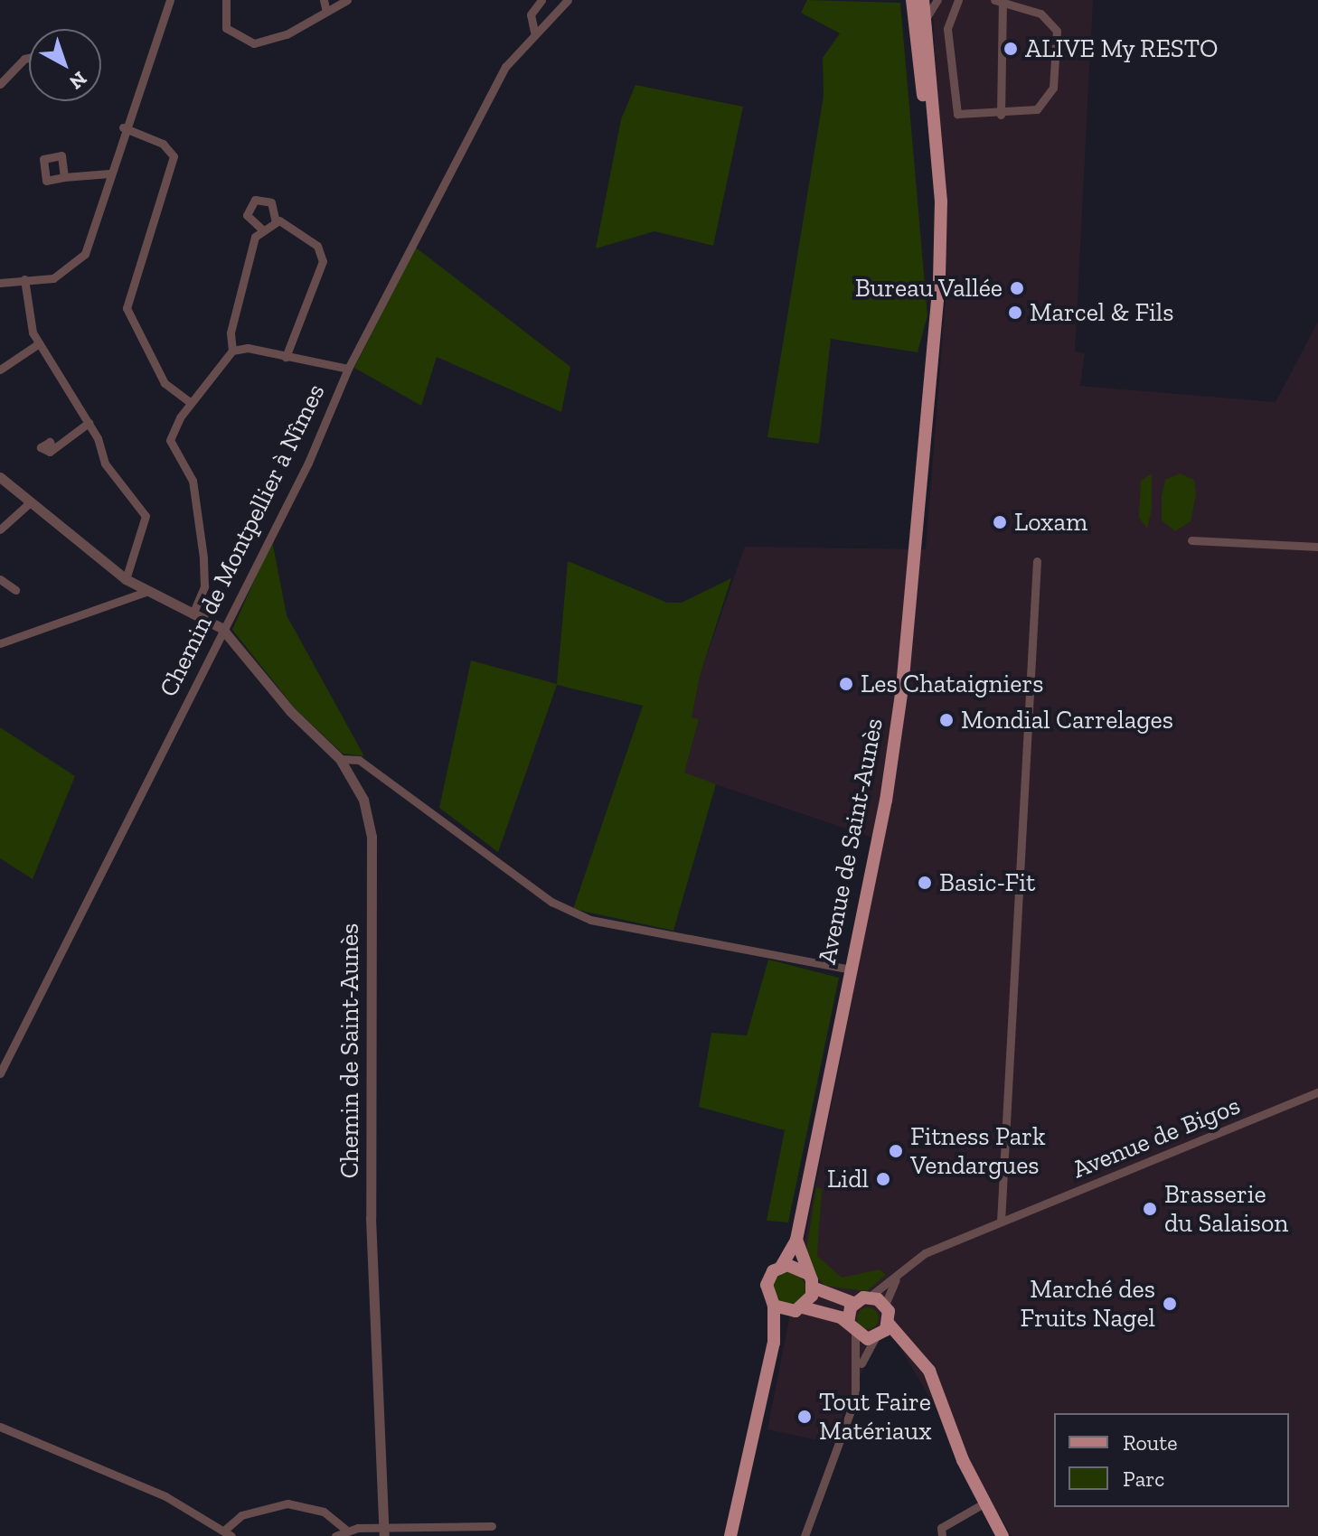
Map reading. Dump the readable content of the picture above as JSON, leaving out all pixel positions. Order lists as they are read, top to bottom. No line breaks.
{"streets":{"main road":["Avenue de Saint-Aunès"],"street":["Chemin de Montpellier à Nîmes","Chemin de Saint-Aunès","Avenue de Bigos"]},"crossings":[["Chemin de Montpellier à Nîmes","Chemin de Saint-Aunès"]],"places":["ALIVE My RESTO","Bureau Vallée","Marcel & Fils","Loxam","Les Chataigniers","Mondial Carrelages","Basic-Fit","Fitness Park Vendargues","Lidl","Brasserie du Salaison","Marché des Fruits Nagel","Tout Faire Matériaux"],"legend":["Route","Parc"],"north":"bottom right"}
